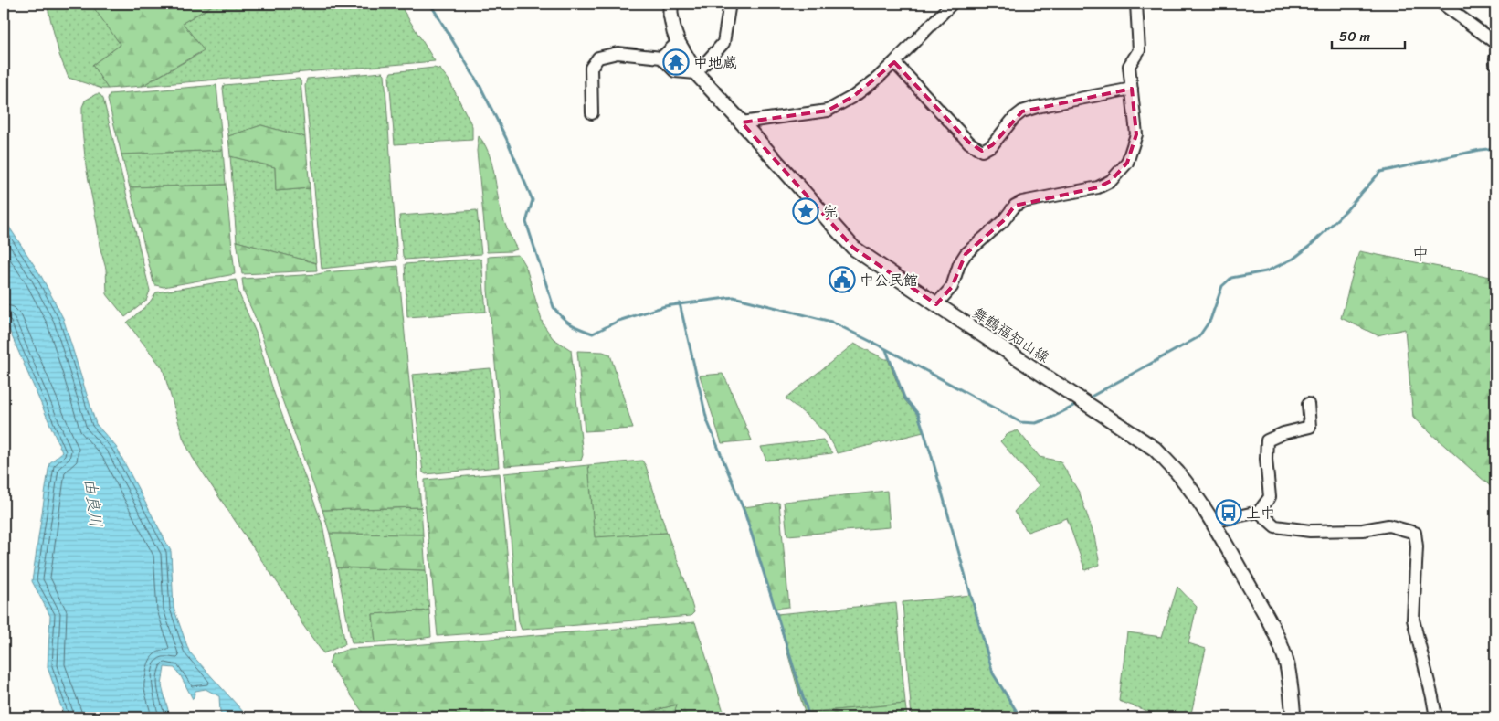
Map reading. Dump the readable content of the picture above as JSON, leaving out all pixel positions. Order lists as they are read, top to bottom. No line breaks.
{"streets":{"main road":["舞鶴福知山線"]},"districts":["中"],"water":["由良川"],"places":{"temple":["中地蔵"],"place":["完"],"public building":["中公民館"],"bus stop":["上中"]},"scale_bar":"50 m"}
